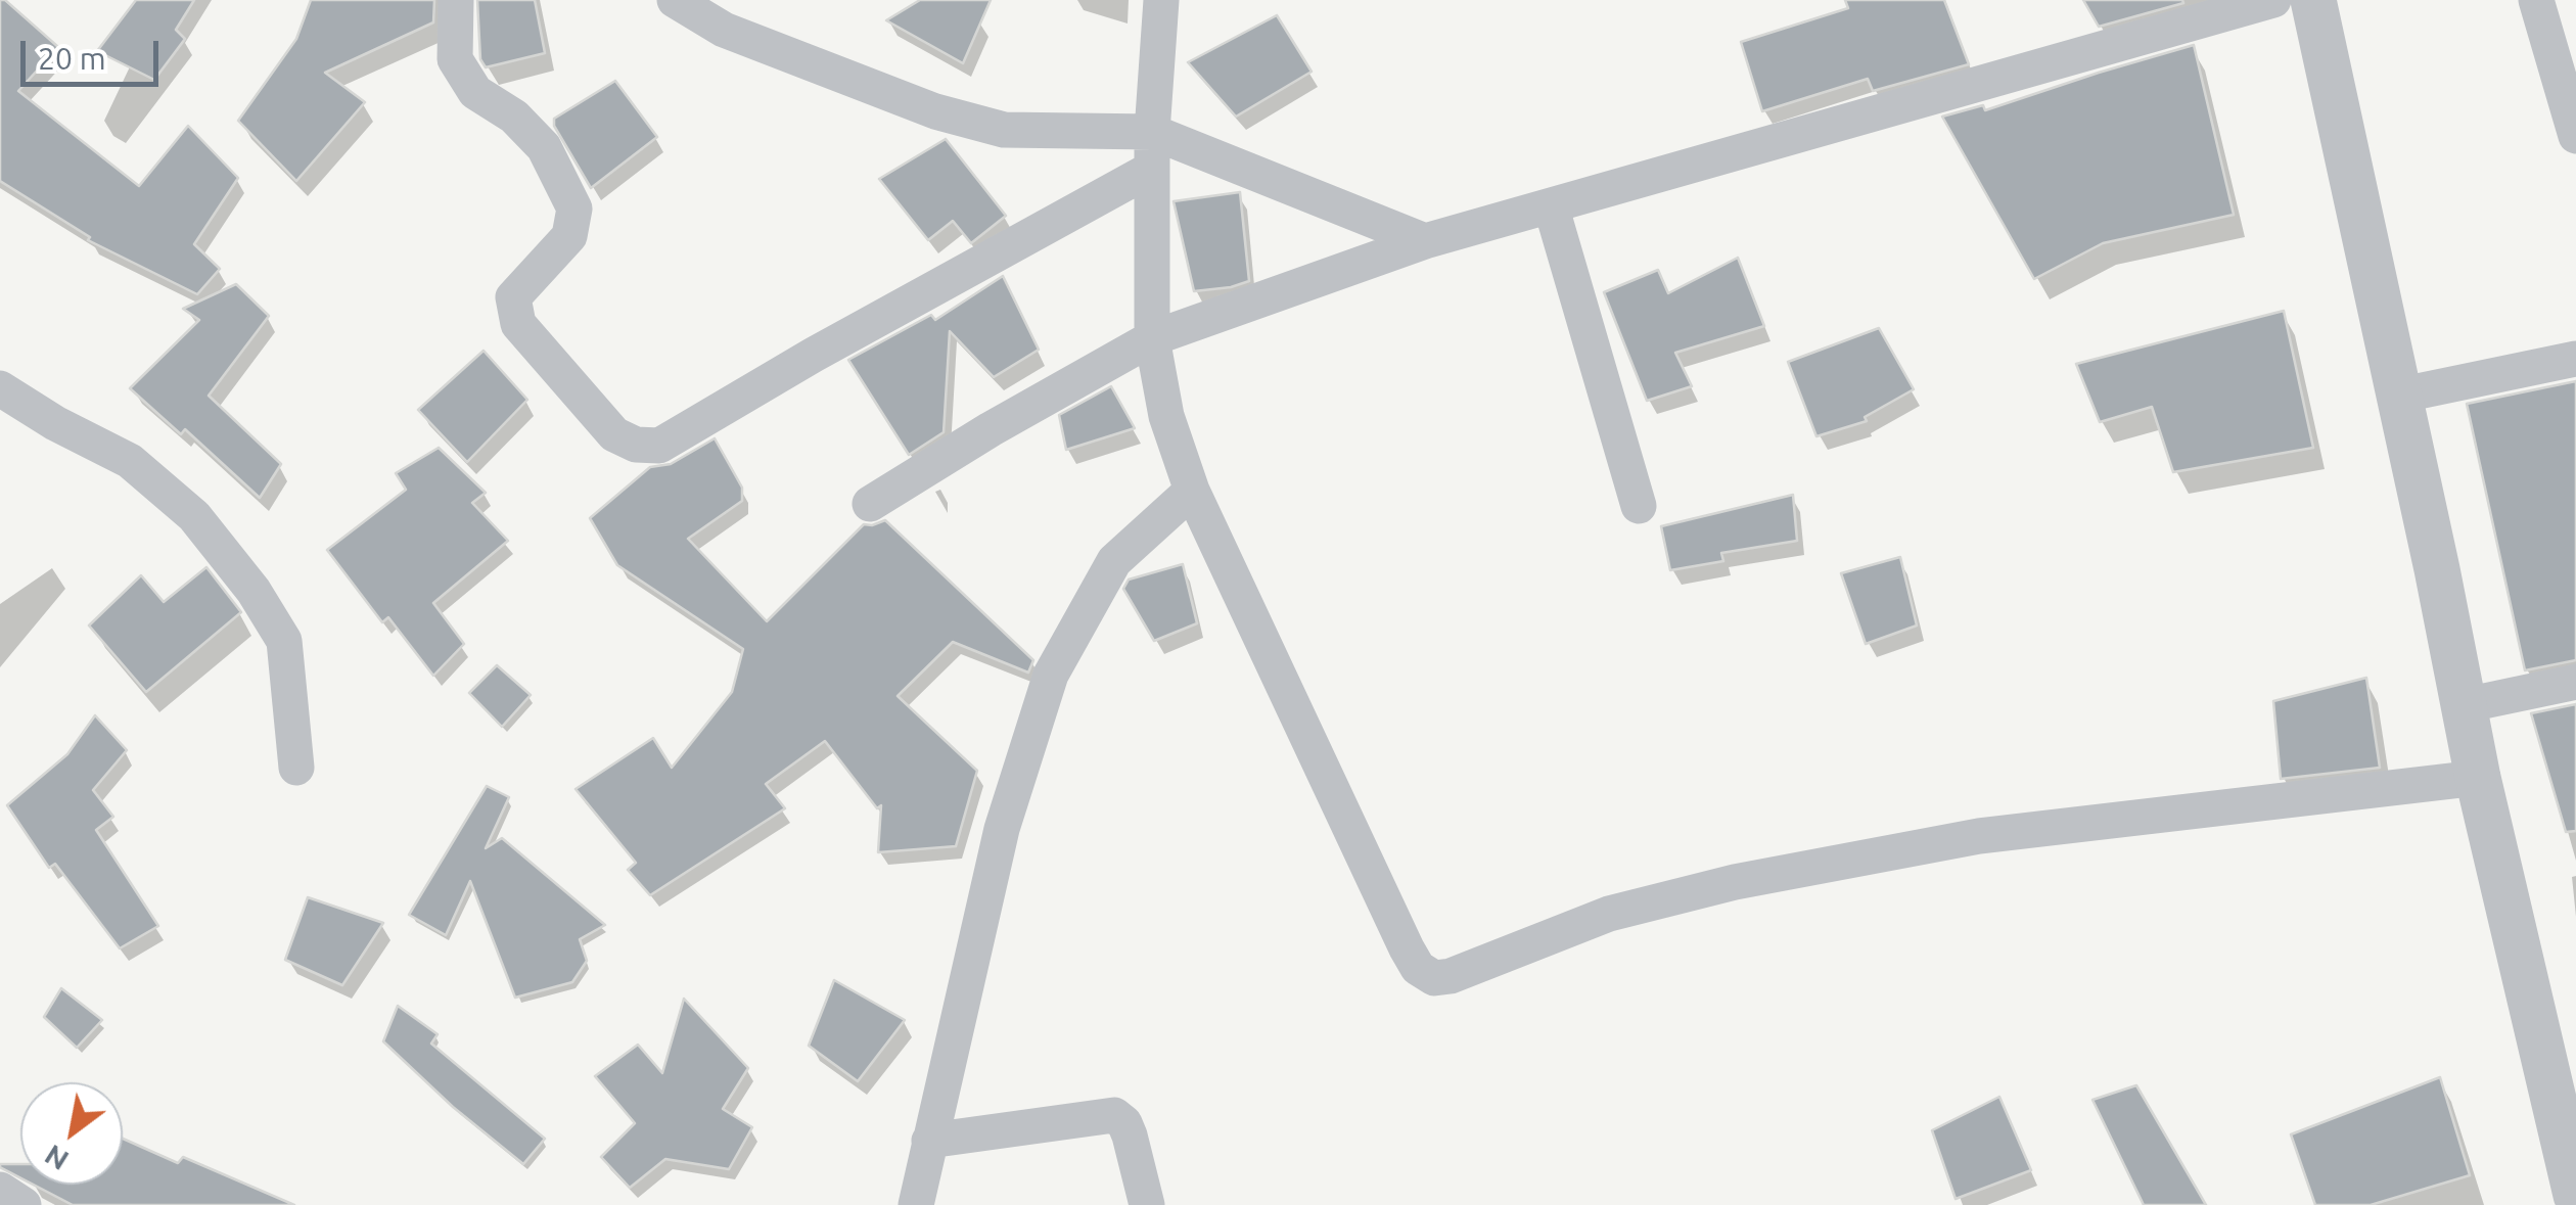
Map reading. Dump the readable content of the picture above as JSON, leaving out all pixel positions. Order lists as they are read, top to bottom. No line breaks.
{"scale_bar":"20 m","north":"bottom left"}
